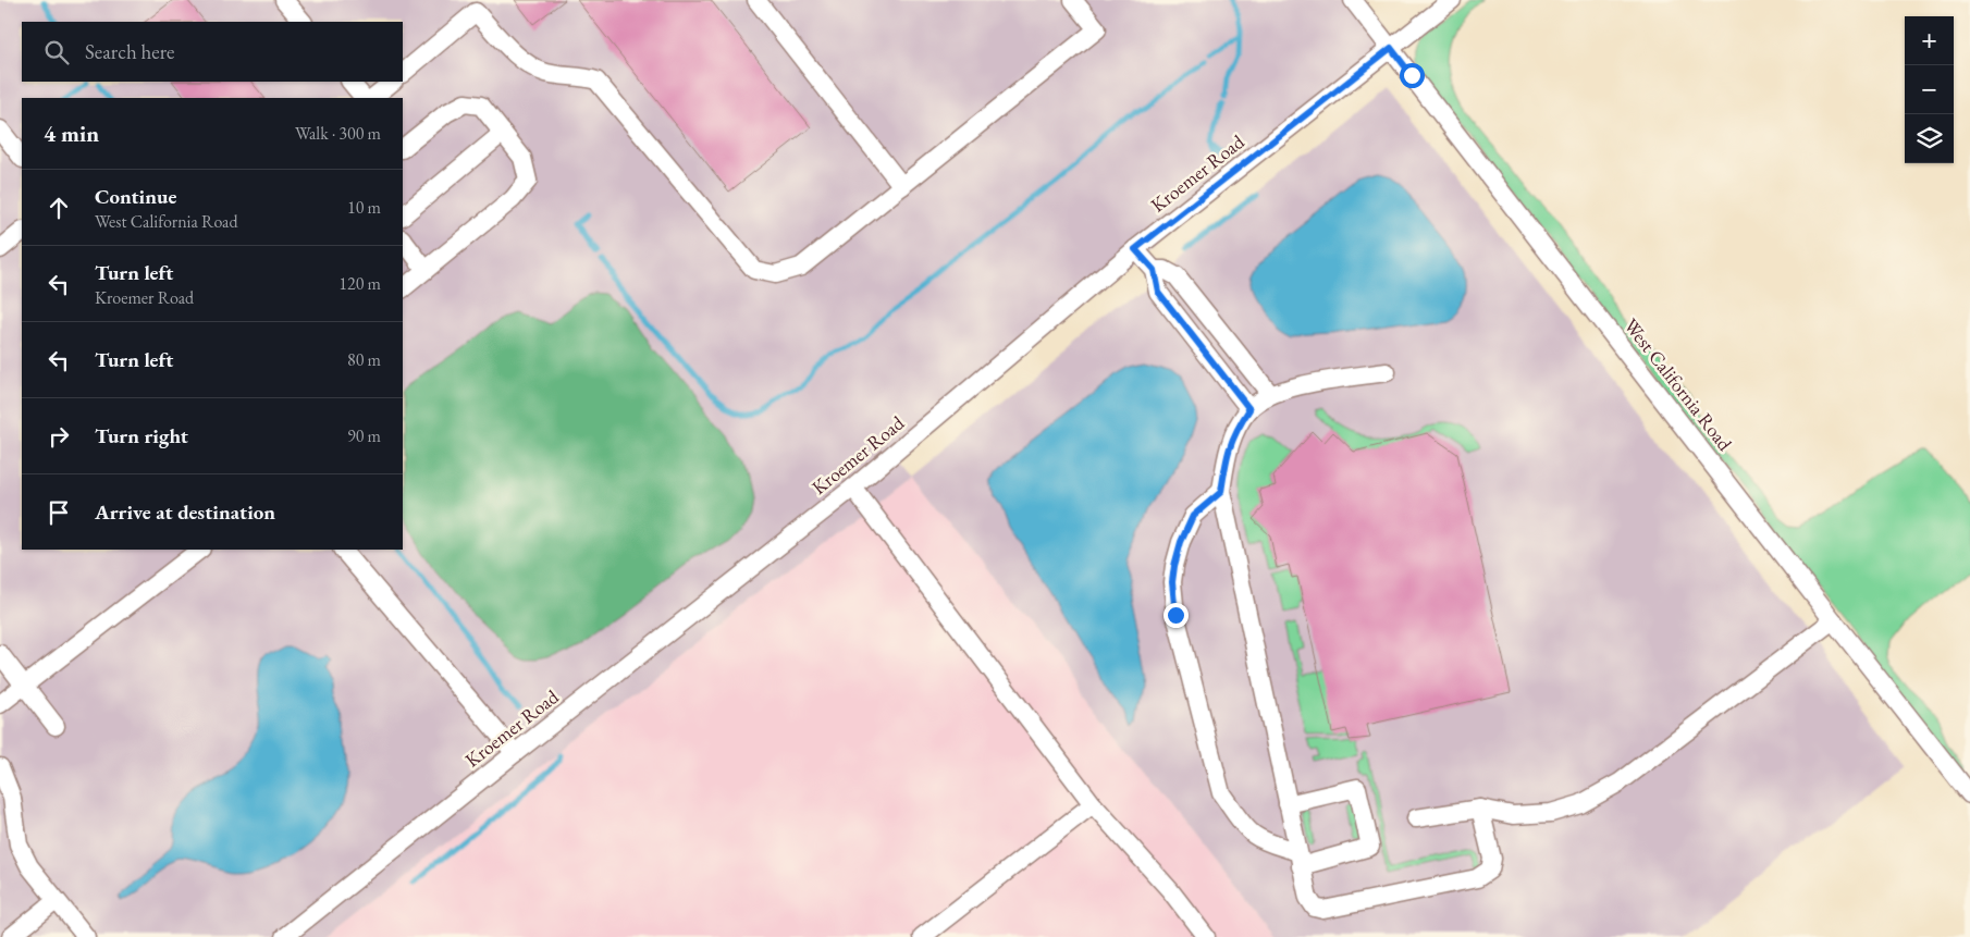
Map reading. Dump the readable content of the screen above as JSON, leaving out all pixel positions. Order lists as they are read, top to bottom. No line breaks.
{"streets":{"street":["Kroemer Road","West California Road"]},"crossings":[["Kroemer Road","West California Road"]],"page":{"map_buttons":["+","−"],"search":"Search here","heading":["4 min","Walk · 300 m"],"list":[["Continue","West California Road","10 m"],["Turn left","Kroemer Road","120 m"],["Turn left","80 m"],["Turn right","90 m"],"Arrive at destination"]}}
